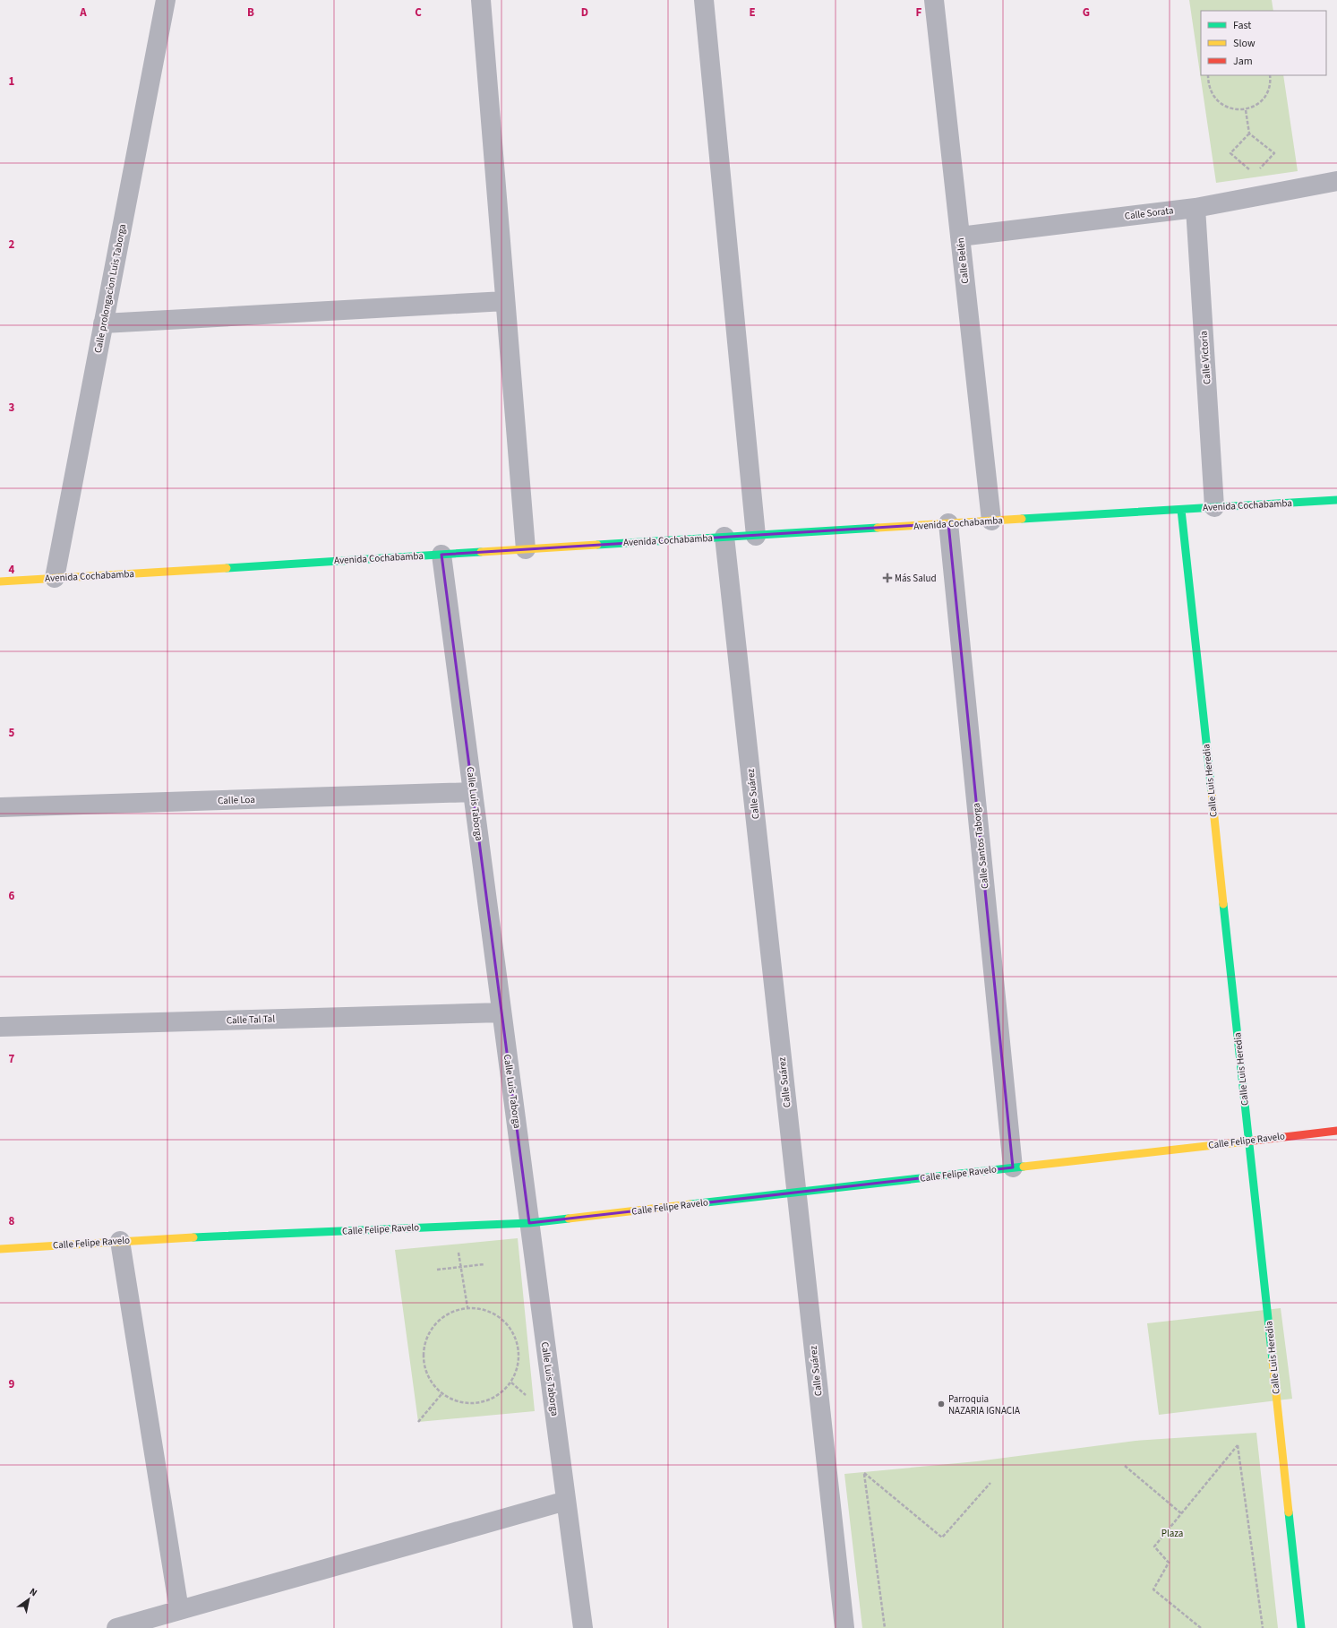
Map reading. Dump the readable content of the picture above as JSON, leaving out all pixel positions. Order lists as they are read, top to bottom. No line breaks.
{"streets":{"street":["Calle Sorata","Calle Belén","Calle prolongacion Luis Taborga","Calle Victoria","Avenida Cochabamba","Calle Luis Heredia","Calle Suárez","Calle Loa","Calle Luis Taborga","Calle Santos Taborga","Calle Tal Tal","Calle Felipe Ravelo"]},"crossings":[["Calle Sorata","Calle Belén"],["Calle Sorata","Calle Victoria"],["Calle Belén","Avenida Cochabamba"],["Calle prolongacion Luis Taborga","Avenida Cochabamba"],["Calle Victoria","Avenida Cochabamba"],["Avenida Cochabamba","Calle Luis Heredia"],["Avenida Cochabamba","Calle Suárez"],["Avenida Cochabamba","Calle Luis Taborga"],["Avenida Cochabamba","Calle Santos Taborga"],["Calle Luis Heredia","Calle Felipe Ravelo"],["Calle Suárez","Calle Felipe Ravelo"],["Calle Loa","Calle Luis Taborga"],["Calle Luis Taborga","Calle Tal Tal"],["Calle Luis Taborga","Calle Felipe Ravelo"],["Calle Santos Taborga","Calle Felipe Ravelo"]],"parks":["Plaza"],"places":{"health":["Más Salud"],"other":["Parroquia NAZARIA IGNACIA"]},"legend":["Fast","Slow","Jam"],"north":"top right","grid":{"columns":["A","B","C","D","E","F","G"],"rows":["1","2","3","4","5","6","7","8","9"]}}
